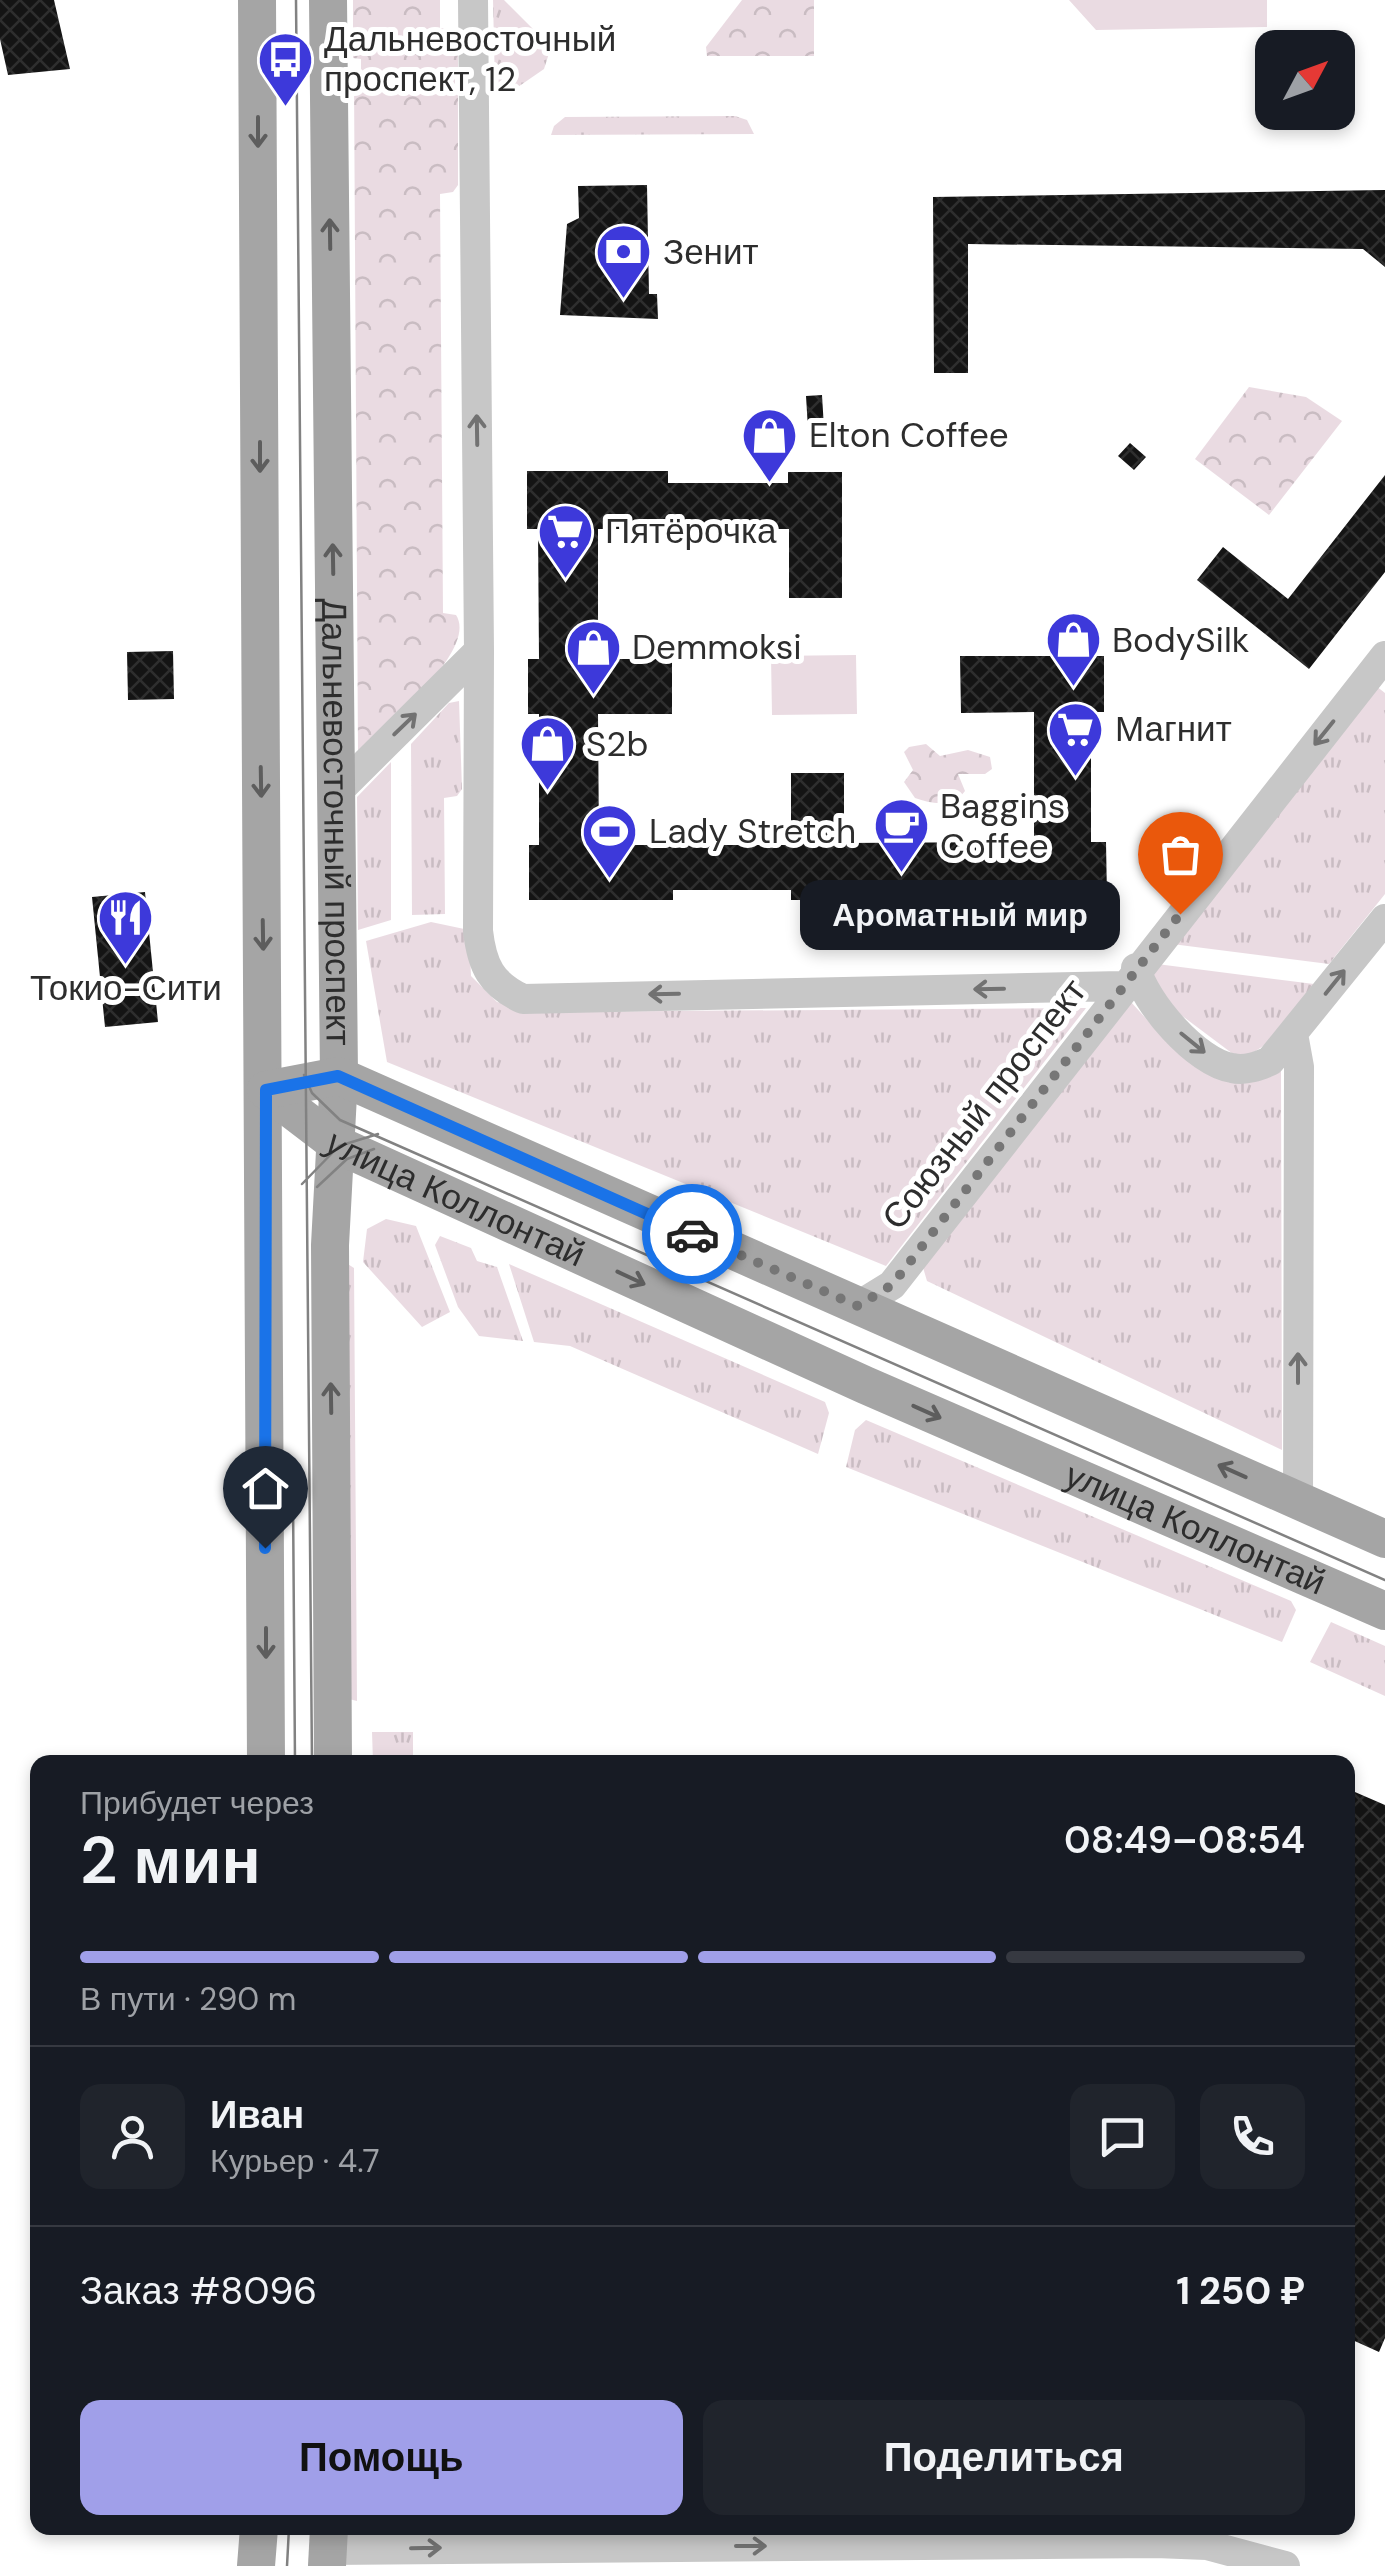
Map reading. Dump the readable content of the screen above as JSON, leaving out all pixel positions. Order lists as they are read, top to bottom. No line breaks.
{"streets":{"main road":["Дальневосточный проспект","улица Коллонтай"],"street":["Союзный проспект"]},"crossings":[["Дальневосточный проспект","улица Коллонтай"],["Союзный проспект","улица Коллонтай"]],"places":{"bus stop":["Дальневосточный проспект, 12"],"bank":["Зенит"],"shop":["Elton Coffee","BodySilk","Demmoksi","S2b"],"supermarket":["Пятёрочка","Магнит"],"cafe":["Baggins Coffee"],"sports":["Lady Stretch"],"other":["Ароматный мир"],"restaurant":["Токио-Сити"]},"north":"top right","page":{"bubble":"Ароматный мир","heading":["2 мин","Прибудет через","08:49–08:54"],"panel":["Иван","Курьер · 4.7","Заказ #8096","1 250 ₽"],"bar":"В пути · 290 m","buttons":["Помощь","Поделиться"]}}
